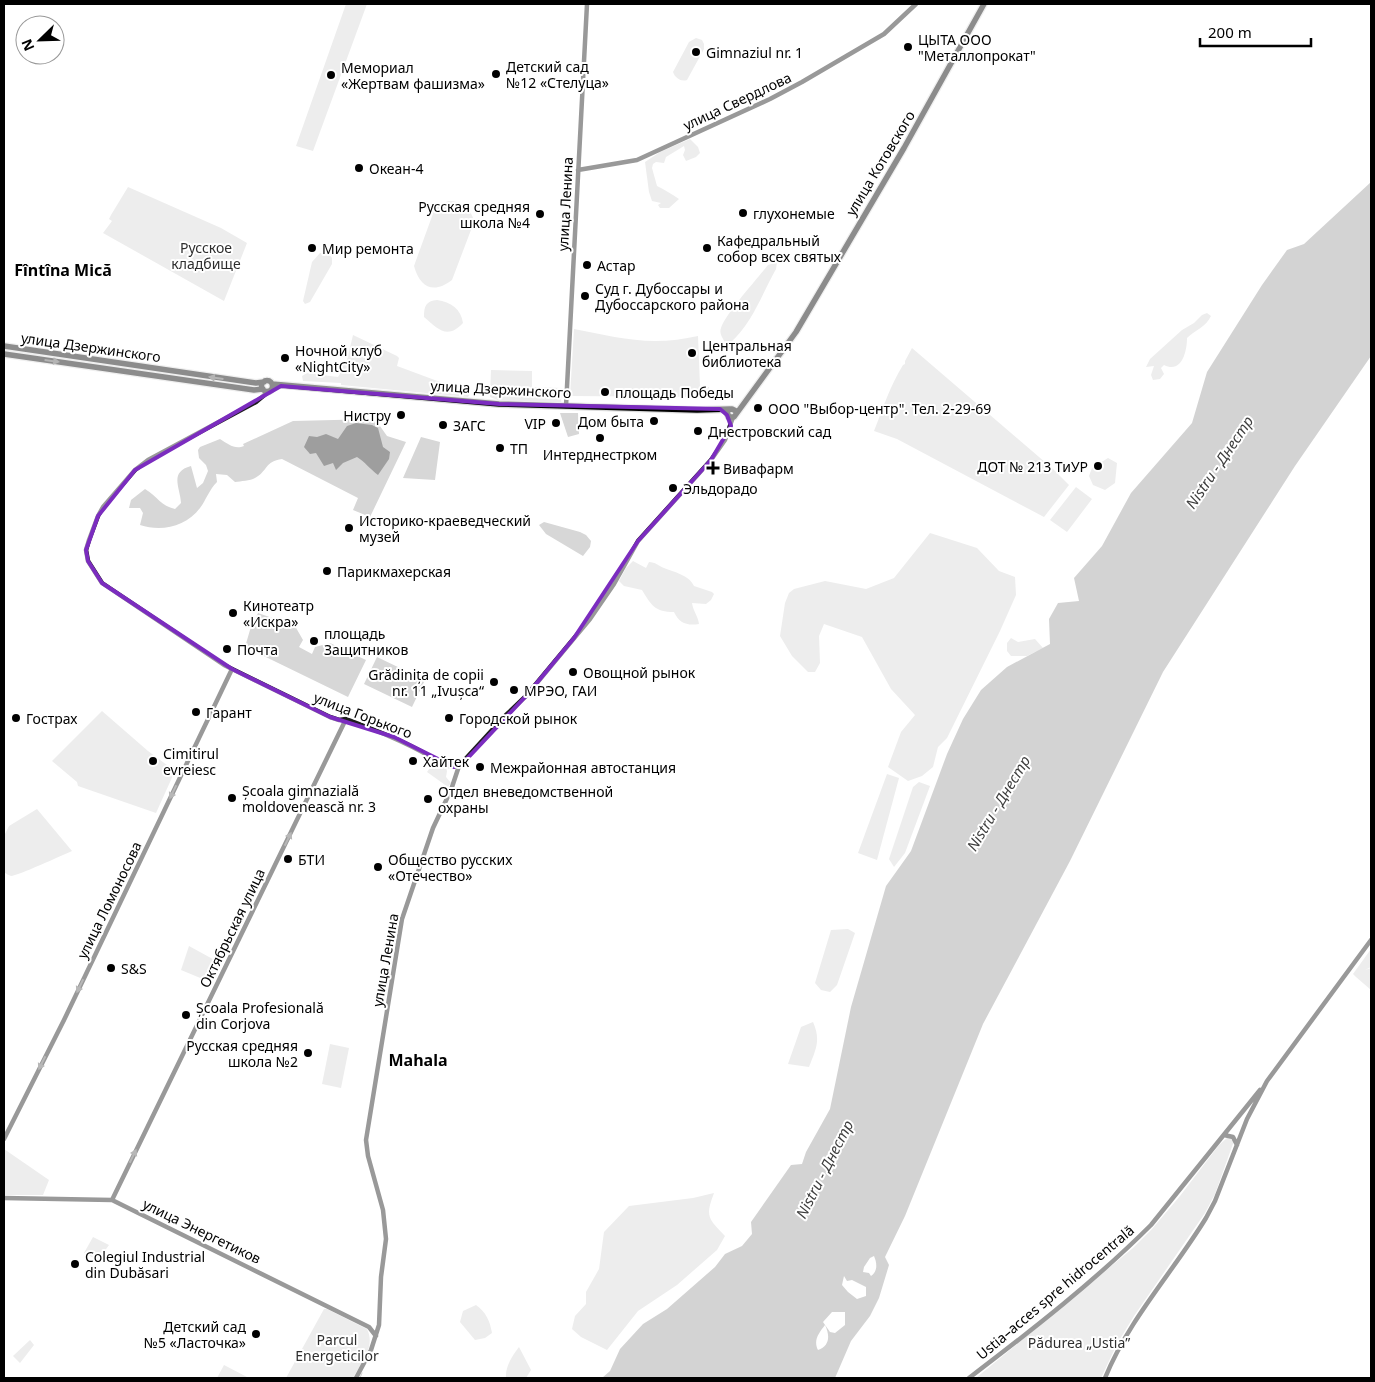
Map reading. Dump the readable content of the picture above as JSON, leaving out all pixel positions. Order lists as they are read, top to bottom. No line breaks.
{"streets":{"highway":["улица Котовского","улица Дзержинского"],"street":["улица Свердлова","улица Ленина","улица Горького","улица Ломоносова","Октябрьская улица","улица Энергетиков","Ustia–acces spre hidrocentrală"]},"crossings":[["улица Свердлова","улица Ленина"],["улица Котовского","улица Ленина"],["улица Котовского","улица Дзержинского"],["улица Ленина","улица Дзержинского"],["улица Ленина","улица Горького"],["улица Ленина","улица Энергетиков"],["улица Дзержинского","улица Горького"],["улица Горького","улица Ломоносова"],["улица Горького","Октябрьская улица"],["Октябрьская улица","улица Энергетиков"]],"one_way":["улица Ломоносова","Октябрьская улица"],"districts":["Fîntîna Mică","Mahala"],"water":["Nistru - Днестр"],"parks":["Русское кладбище","Parcul Energeticilor","Pădurea „Ustia”"],"places":{"other":["ЦЫТА ООО \"Металлопрокат\"","Gimnaziul nr. 1","Детский сад №12 «Стелуца»","Мемориал «Жертвам фашизма»","Океан-4","глухонемые","Русская средняя школа №4","Мир ремонта","Кафедральный собор всех святых","Астар","Суд г. Дубоссары и Дубоссарского района","Центральная библиотека","Ночной клуб «NightCity»","площадь Победы","ООО \"Выбор-центр\". Тел. 2-29-69","Нистру","Дом быта","VIP","ЗАГС","Днестровский сад","Интерднестрком","ТП","ДОТ № 213 ТиУР","Эльдорадо","Историко-краеведческий музей","Парикмахерская","Кинотеатр «Искра»","площадь Защитников","Почта","Овощной рынок","Grădinița de copii nr. 11 „Ivușca“","МРЭО, ГАИ","Гарант","Гострах","Городской рынок","Cimitirul evreiesc","Хайтек","Межрайонная автостанция","Școala gimnazială moldovenească nr. 3","Отдел вневедомственной охраны","БТИ","Общество русских «Отечество»","S&S","Școala Profesională din Corjova","Русская средняя школа №2","Colegiul Industrial din Dubăsari","Детский сад №5 «Ласточка»"],"health":["Вивафарм"]},"scale_bar":"200 m","north":"bottom left"}
